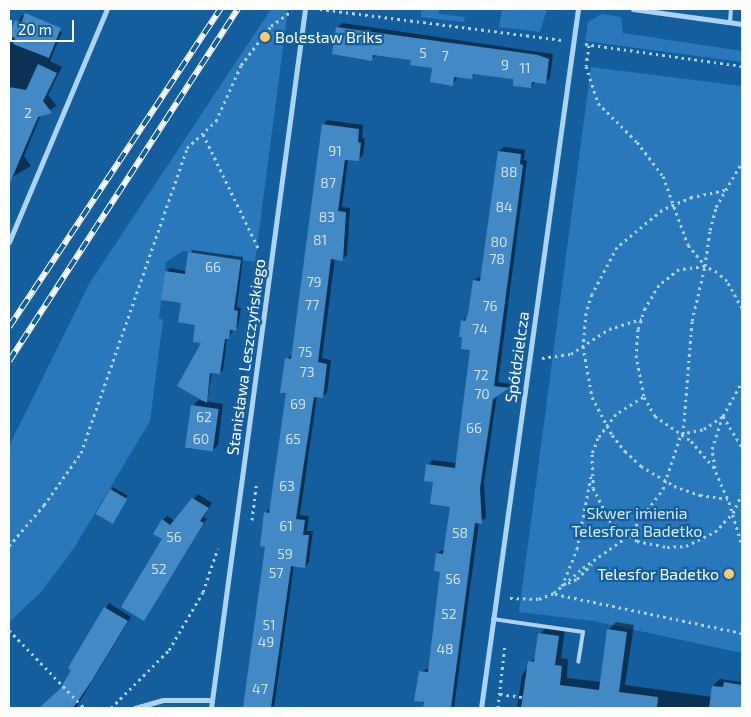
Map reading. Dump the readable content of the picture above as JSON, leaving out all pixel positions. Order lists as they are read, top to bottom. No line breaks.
{"streets":{"street":["Stanisława Leszczyńskiego","Spółdzielcza"]},"parks":["Skwer imienia Telesfora Badetko"],"places":["Bolesław Briks","Telesfor Badetko"],"house_numbers":["5","7","9","11","2","91","88","87","84","83","81","80","78","66","79","77","76","74","75","73","72","70","69","62","66","60","65","63","61","58","56","59","52","57","56","52","51","49","48","47"],"scale_bar":"20 m"}
